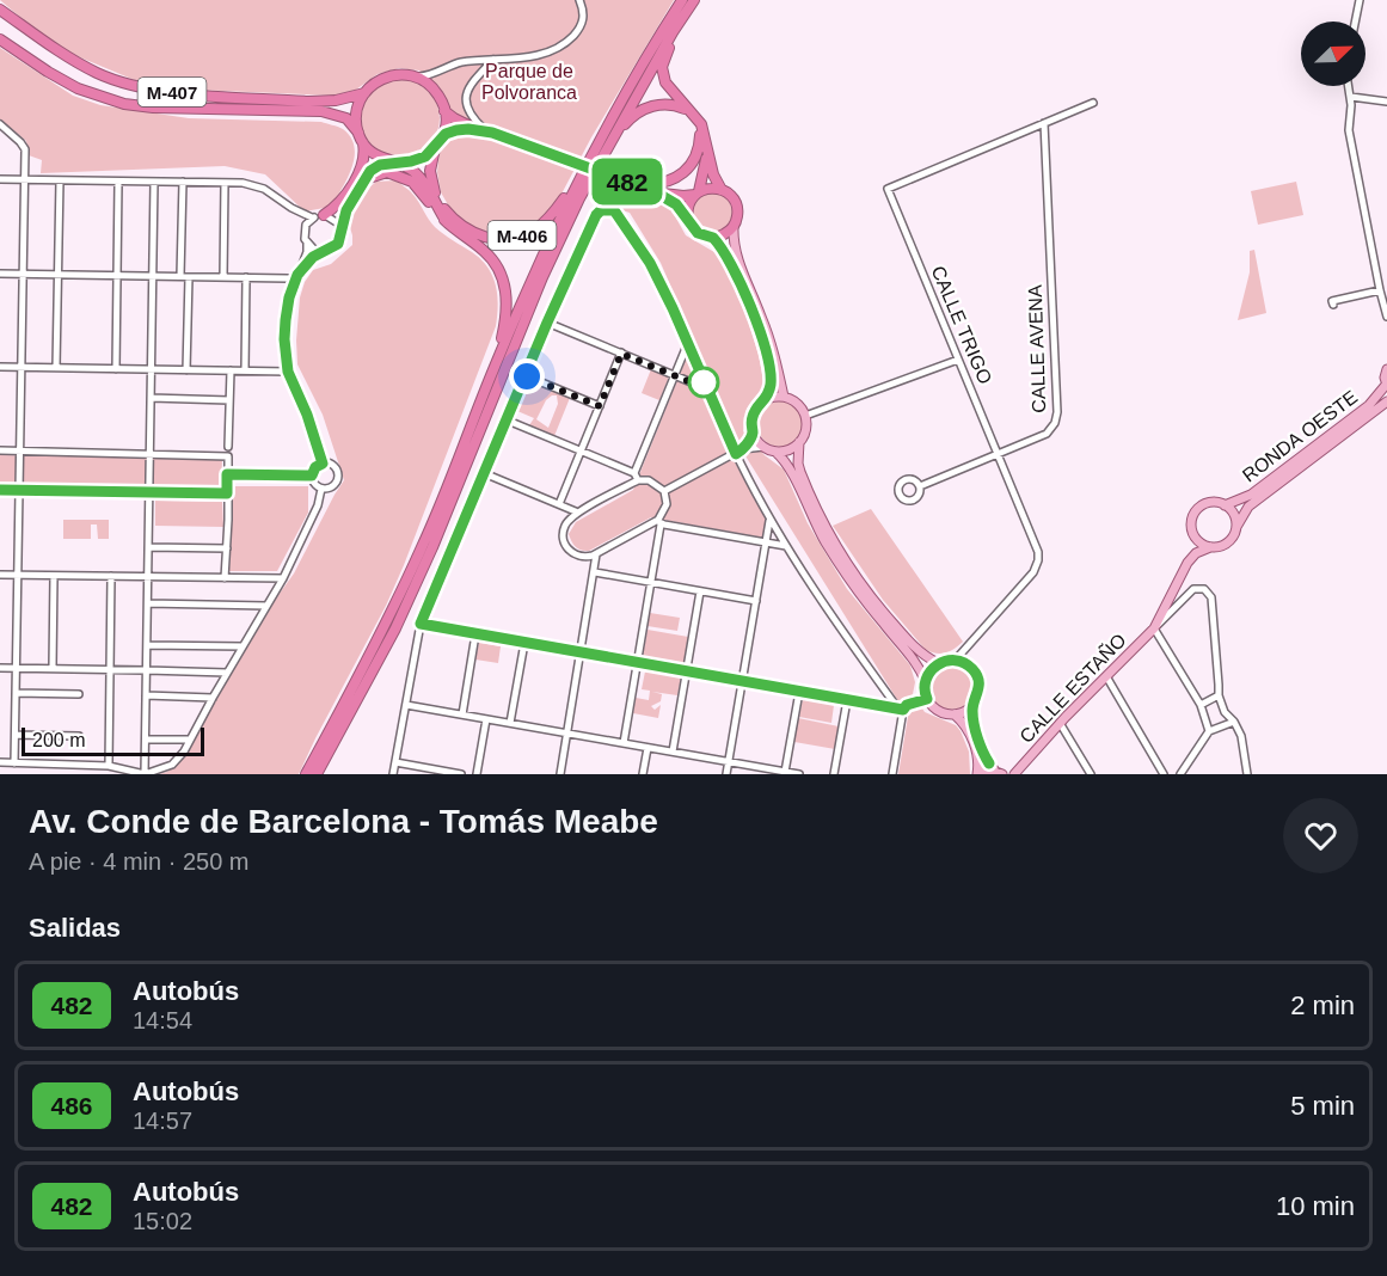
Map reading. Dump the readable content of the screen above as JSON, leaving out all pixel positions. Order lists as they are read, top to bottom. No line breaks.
{"streets":{"highway":["M-407","M-406"],"main road":["RONDA OESTE","CALLE ESTAÑO"],"street":["CALLE TRIGO","CALLE AVENA"]},"crossings":[["M-407","M-406"],["CALLE TRIGO","CALLE AVENA"],["RONDA OESTE","CALLE ESTAÑO"]],"parks":["Parque de Polvoranca"],"lines":["bus line 482"],"scale_bar":"200 m","north":"top right","page":{"on_map":"482","scale":"200 m","heading":[["Av. Conde de Barcelona - Tomás Meabe","A pie · 4 min · 250 m"],"Salidas"],"list":[{"mark":"482","name":"Autobús","note":"14:54","value":"2 min"},{"mark":"486","name":"Autobús","note":"14:57","value":"5 min"},{"mark":"482","name":"Autobús","note":"15:02","value":"10 min"}]}}
